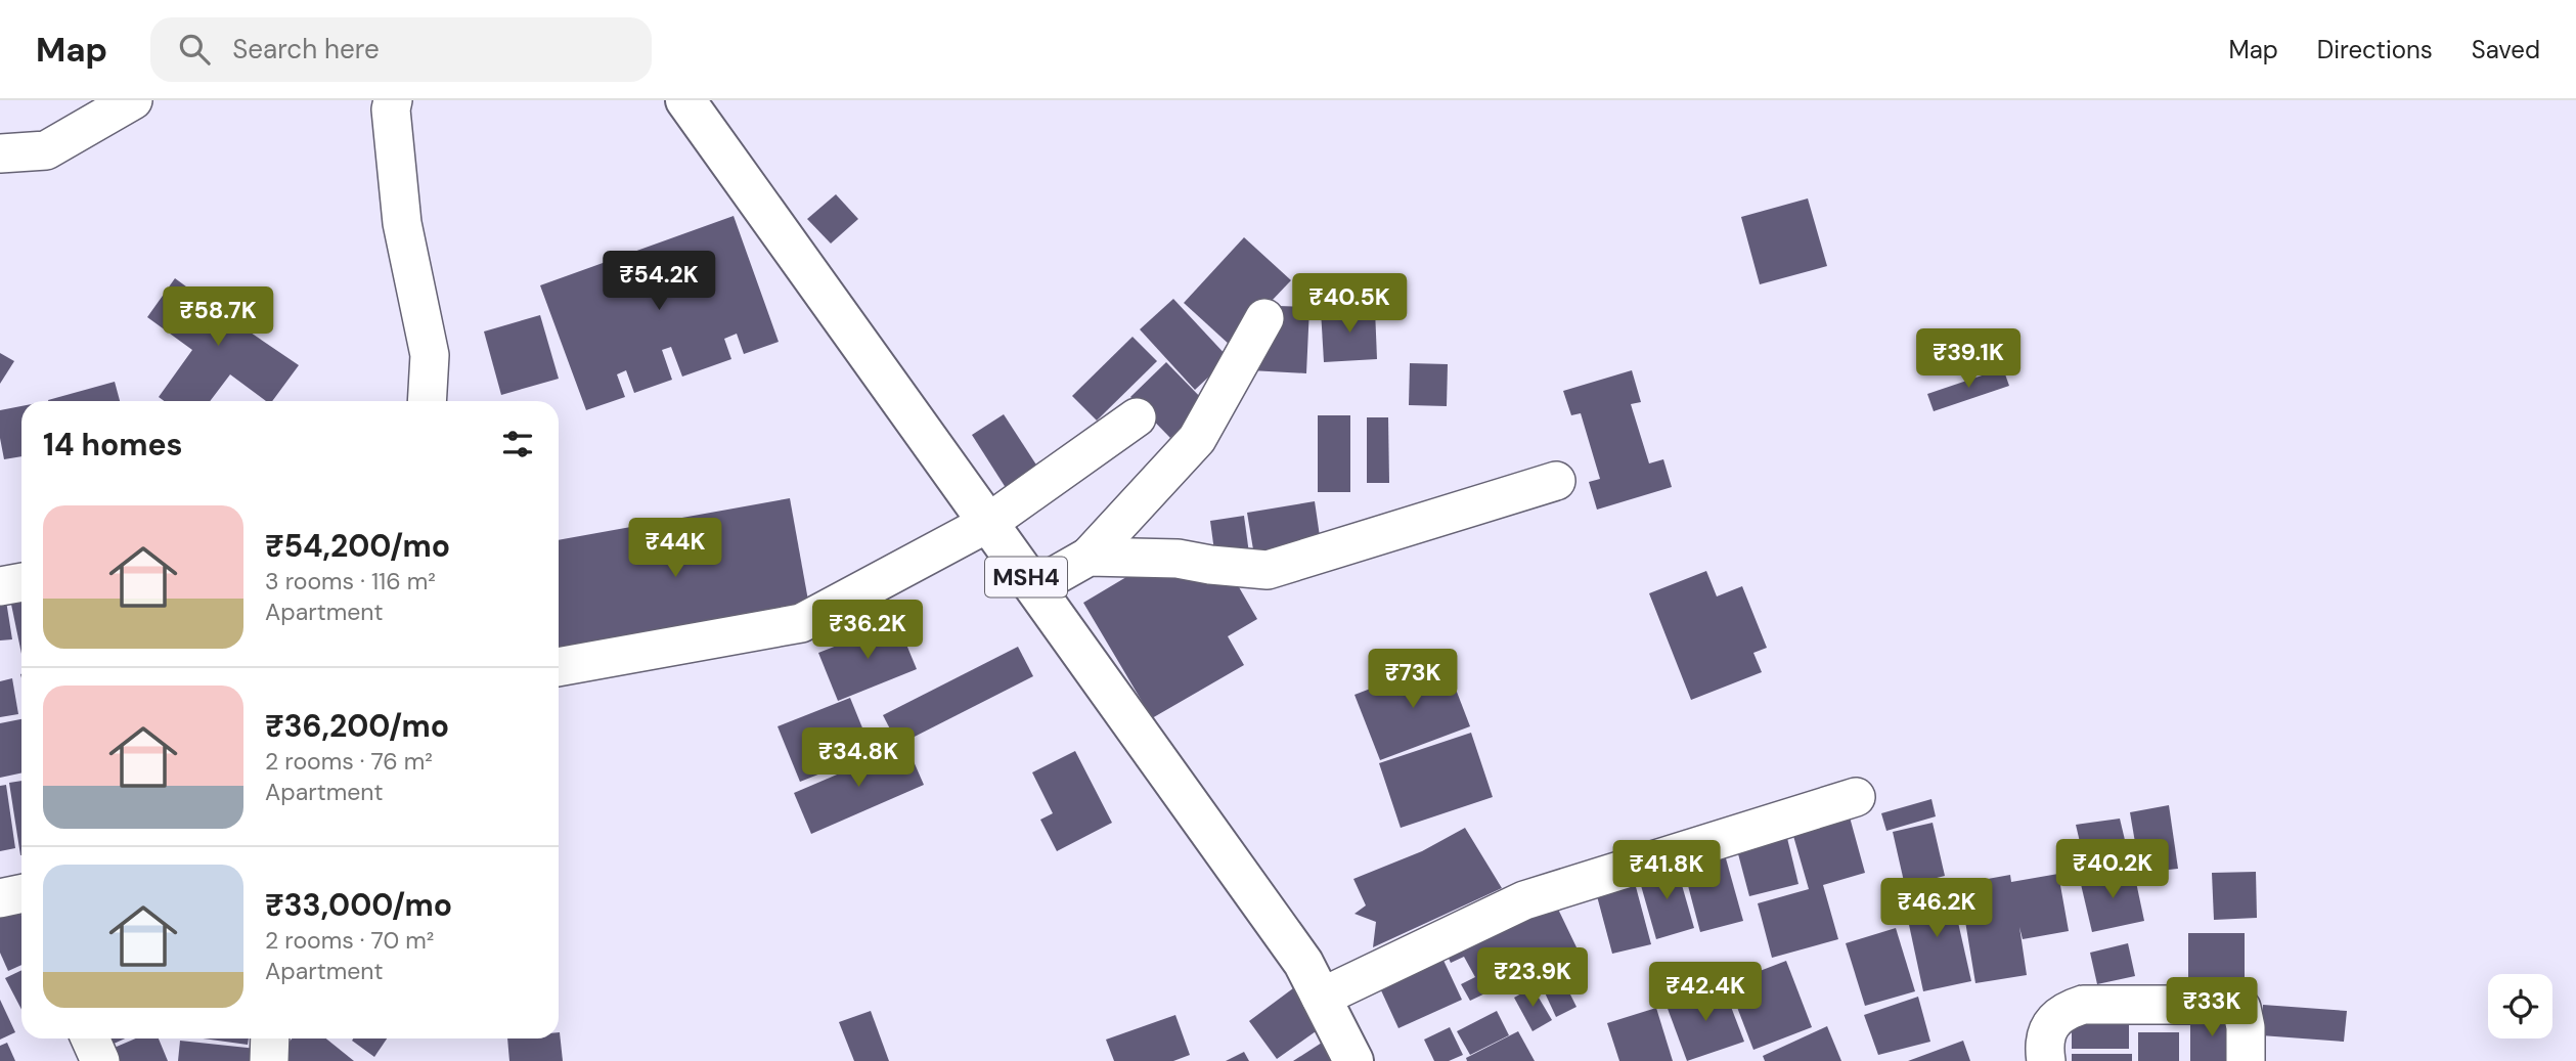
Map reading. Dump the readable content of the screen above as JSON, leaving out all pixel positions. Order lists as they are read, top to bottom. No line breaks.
{"streets":{"main road":["MSH4"]},"page":{"header":"Map","search":"Search here","nav":["Map","Directions","Saved"],"price":["₹54.2K","₹40.5K","₹58.7K","₹39.1K","₹44K","₹36.2K","₹73K","₹34.8K","₹40.2K","₹41.8K","₹46.2K","₹23.9K","₹42.4K","₹33K"],"heading":"14 homes","list":[{"name":"₹54,200/mo","note":"3 rooms · 116 m² · Apartment"},{"name":"₹36,200/mo","note":"2 rooms · 76 m² · Apartment"},{"name":"₹33,000/mo","note":"2 rooms · 70 m² · Apartment"}]}}
